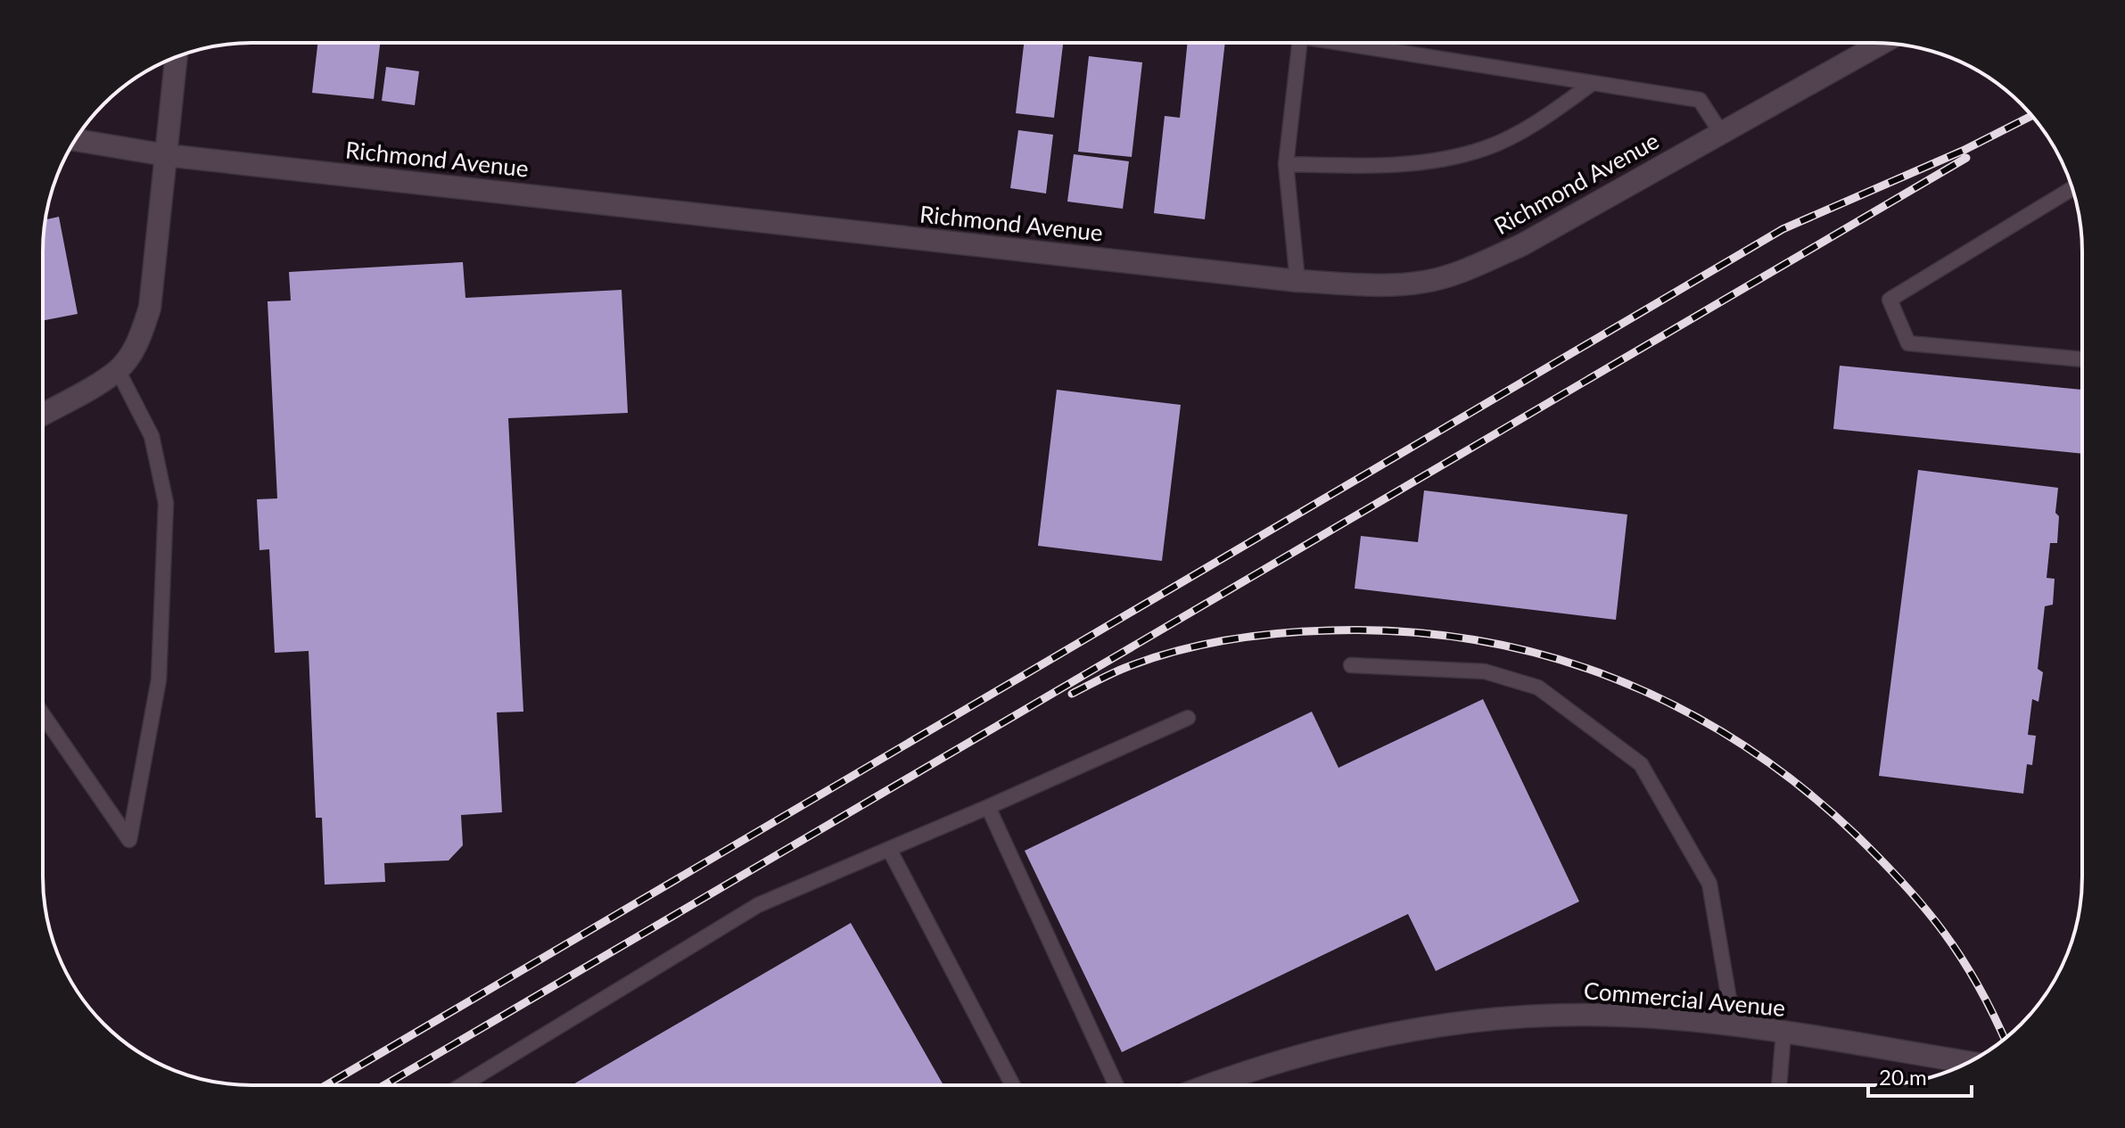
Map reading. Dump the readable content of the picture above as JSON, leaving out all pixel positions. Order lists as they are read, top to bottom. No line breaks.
{"streets":{"street":["Richmond Avenue","Commercial Avenue"]},"scale_bar":"20 m"}
